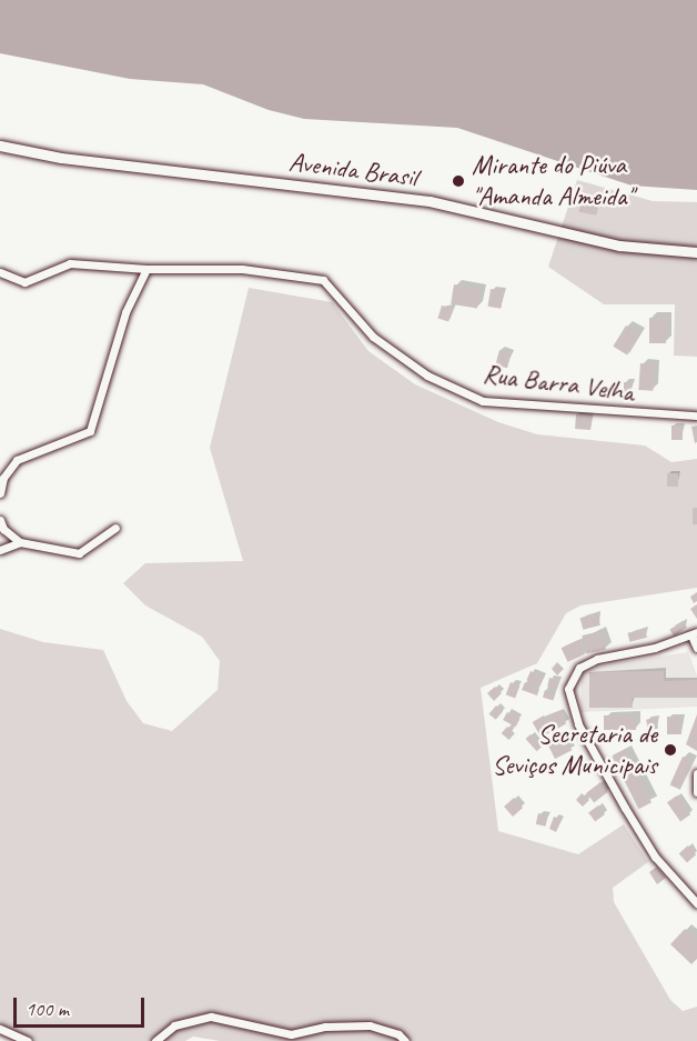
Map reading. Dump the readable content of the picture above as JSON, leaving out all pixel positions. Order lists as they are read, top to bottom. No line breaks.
{"streets":{"main road":["Avenida Brasil"],"street":["Rua Barra Velha"]},"places":["Mirante do Piúva \"Amanda Almeida\"","Secretaria de Seviços Municipais"],"scale_bar":"100 m"}
